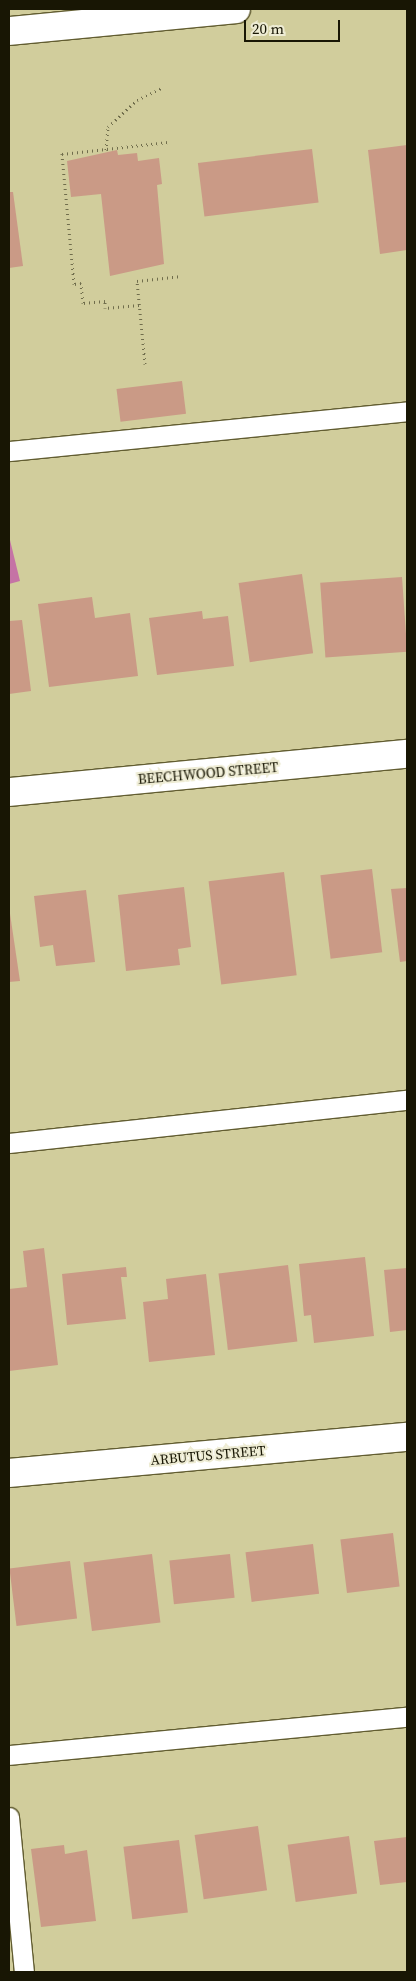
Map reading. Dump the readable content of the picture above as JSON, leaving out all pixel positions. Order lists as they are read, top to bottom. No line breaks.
{"streets":{"street":["BEECHWOOD STREET","ARBUTUS STREET"]},"scale_bar":"20 m"}
